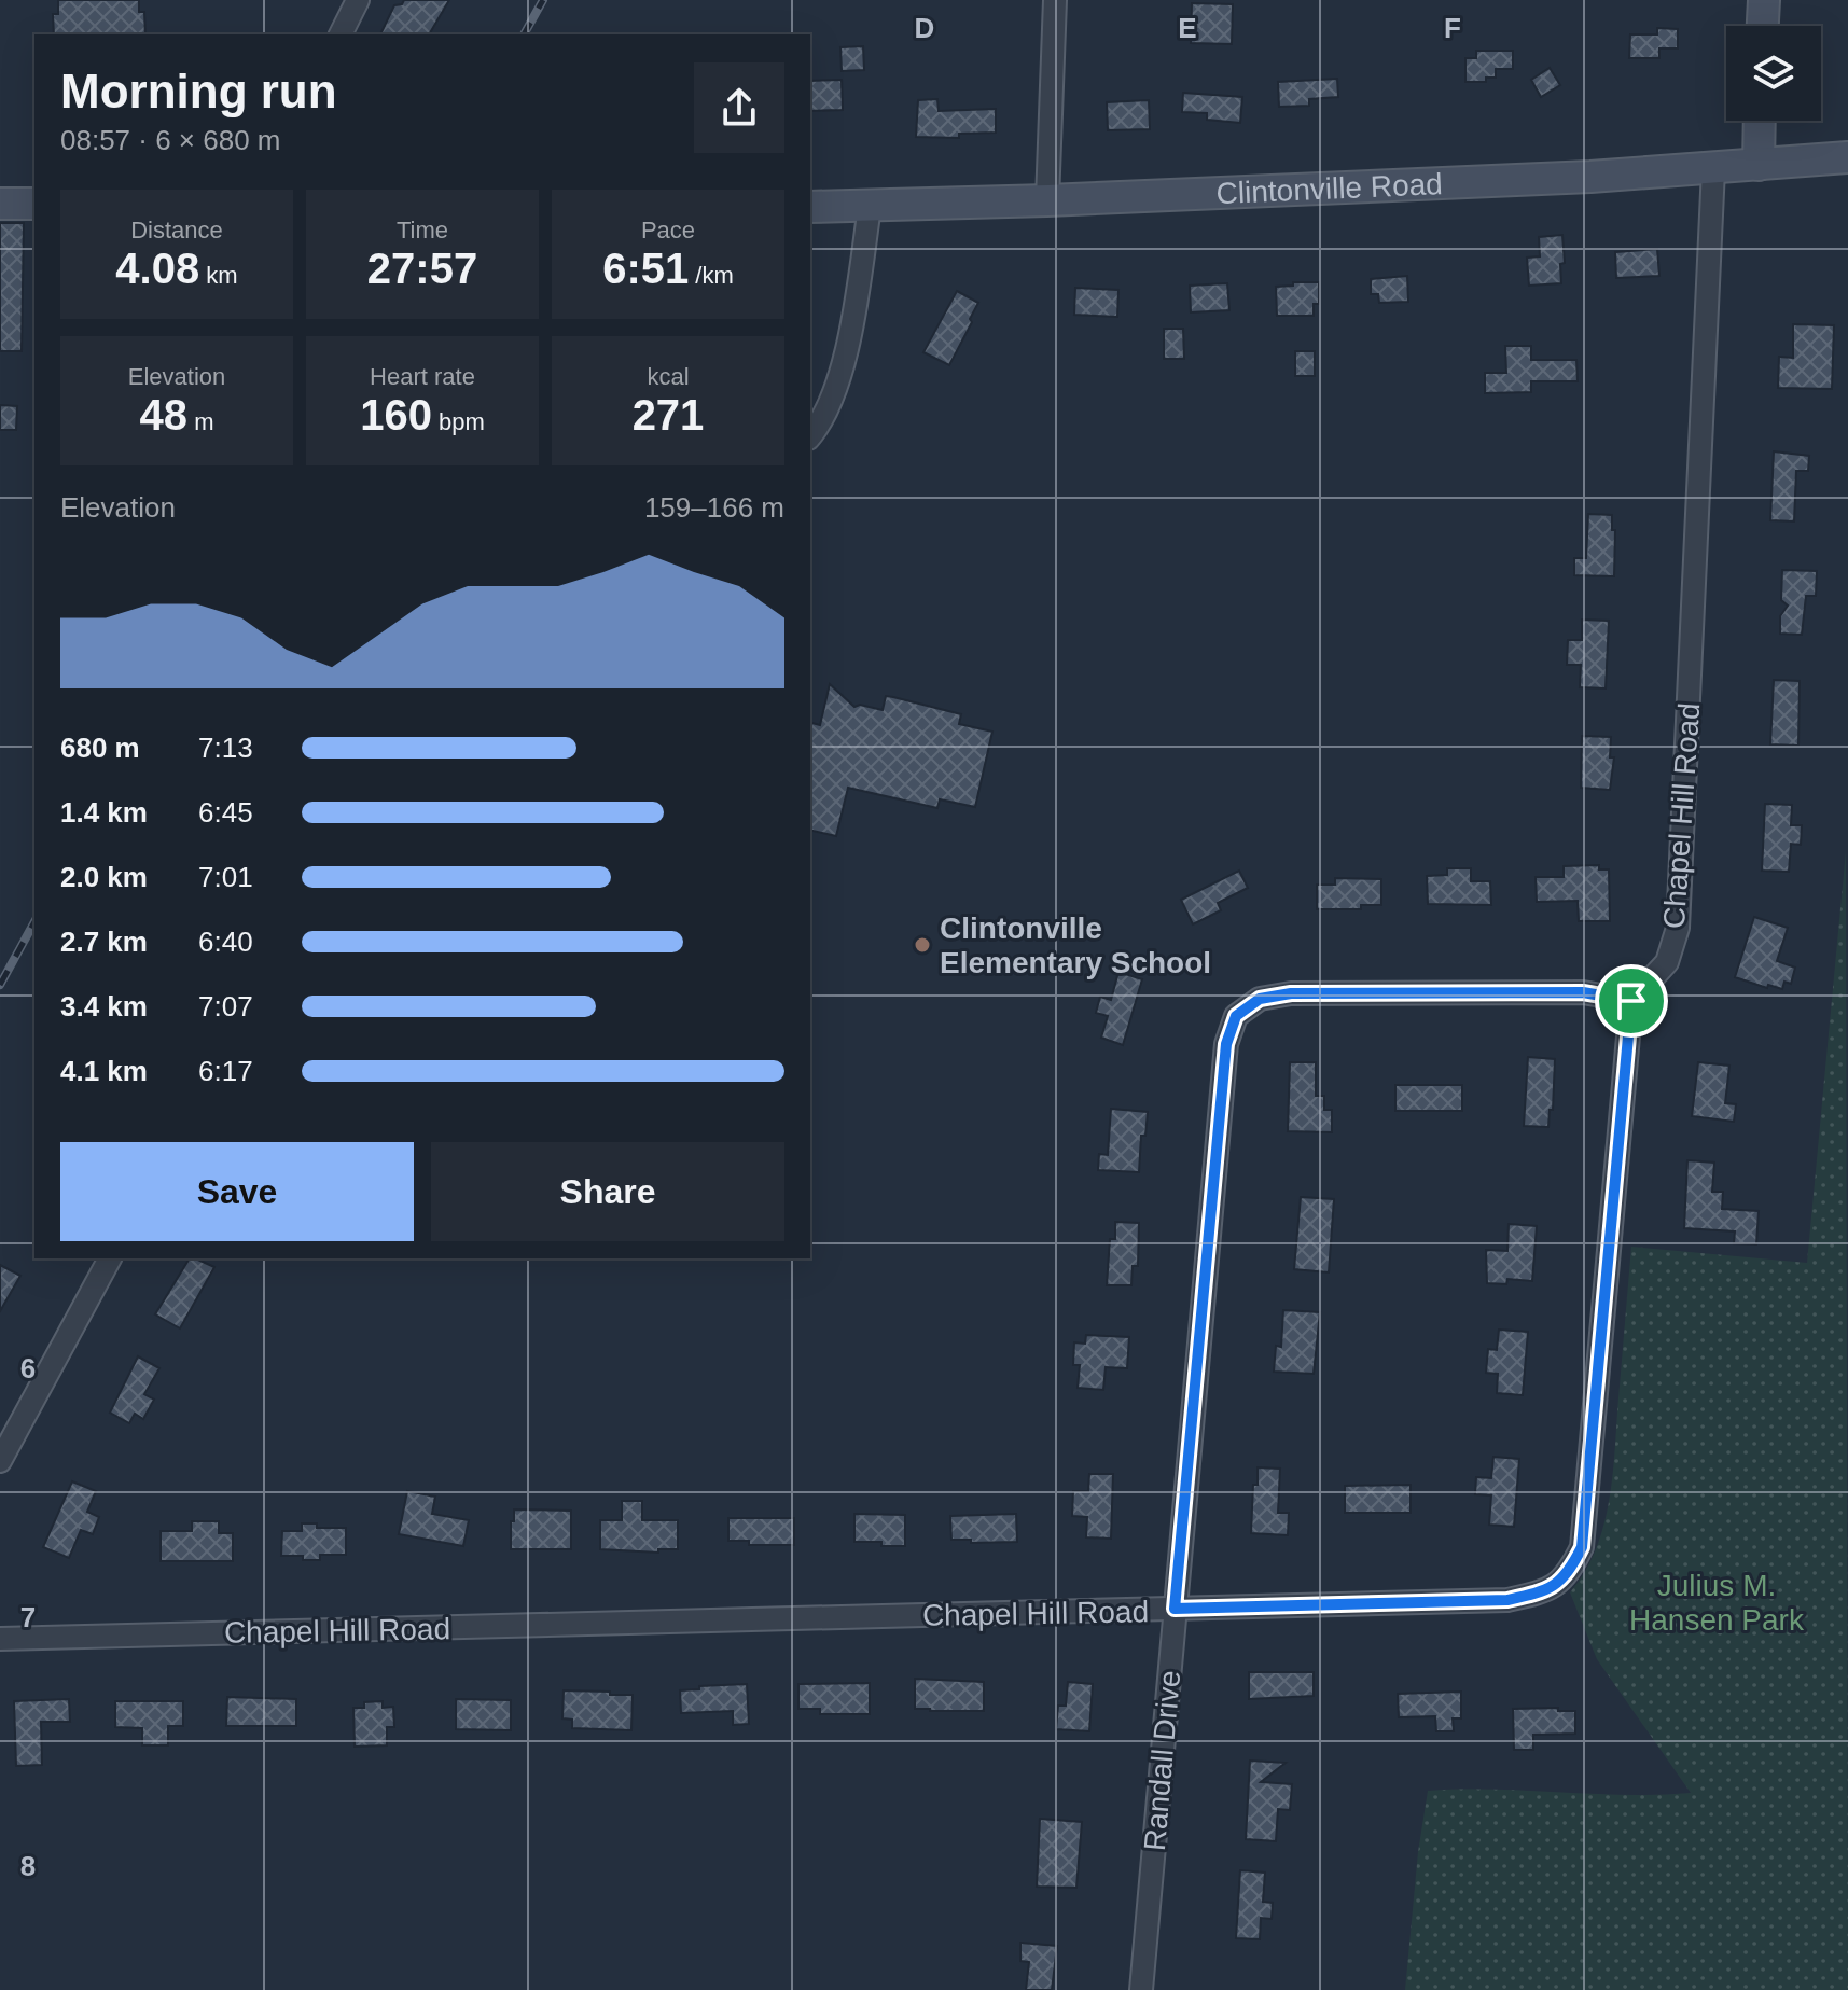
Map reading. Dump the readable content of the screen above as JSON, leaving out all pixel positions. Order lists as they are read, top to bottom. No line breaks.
{"streets":{"main road":["Clintonville Road"],"street":["Chapel Hill Road","Randall Drive"]},"crossings":[["Clintonville Road","Chapel Hill Road"],["Chapel Hill Road","Randall Drive"]],"parks":["Julius M. Hansen Park"],"places":["Clintonville Elementary School"],"page":{"heading":["Morning run","08:57 · 6 × 680 m"],"stats":[["Distance","4.08 km"],["Time","27:57"],["Pace","6:51 /km"],["Elevation","48 m"],["Heart rate","160 bpm"],["kcal","271"]],"chart":["Elevation","159–166 m"],"list":[{"name":"680 m","note":"7:13"},{"name":"1.4 km","note":"6:45"},{"name":"2.0 km","note":"7:01"},{"name":"2.7 km","note":"6:40"},{"name":"3.4 km","note":"7:07"},{"name":"4.1 km","note":"6:17"}],"buttons":["Save","Share"]},"grid":{"columns":["D","E","F"],"rows":["6","7","8"]}}
